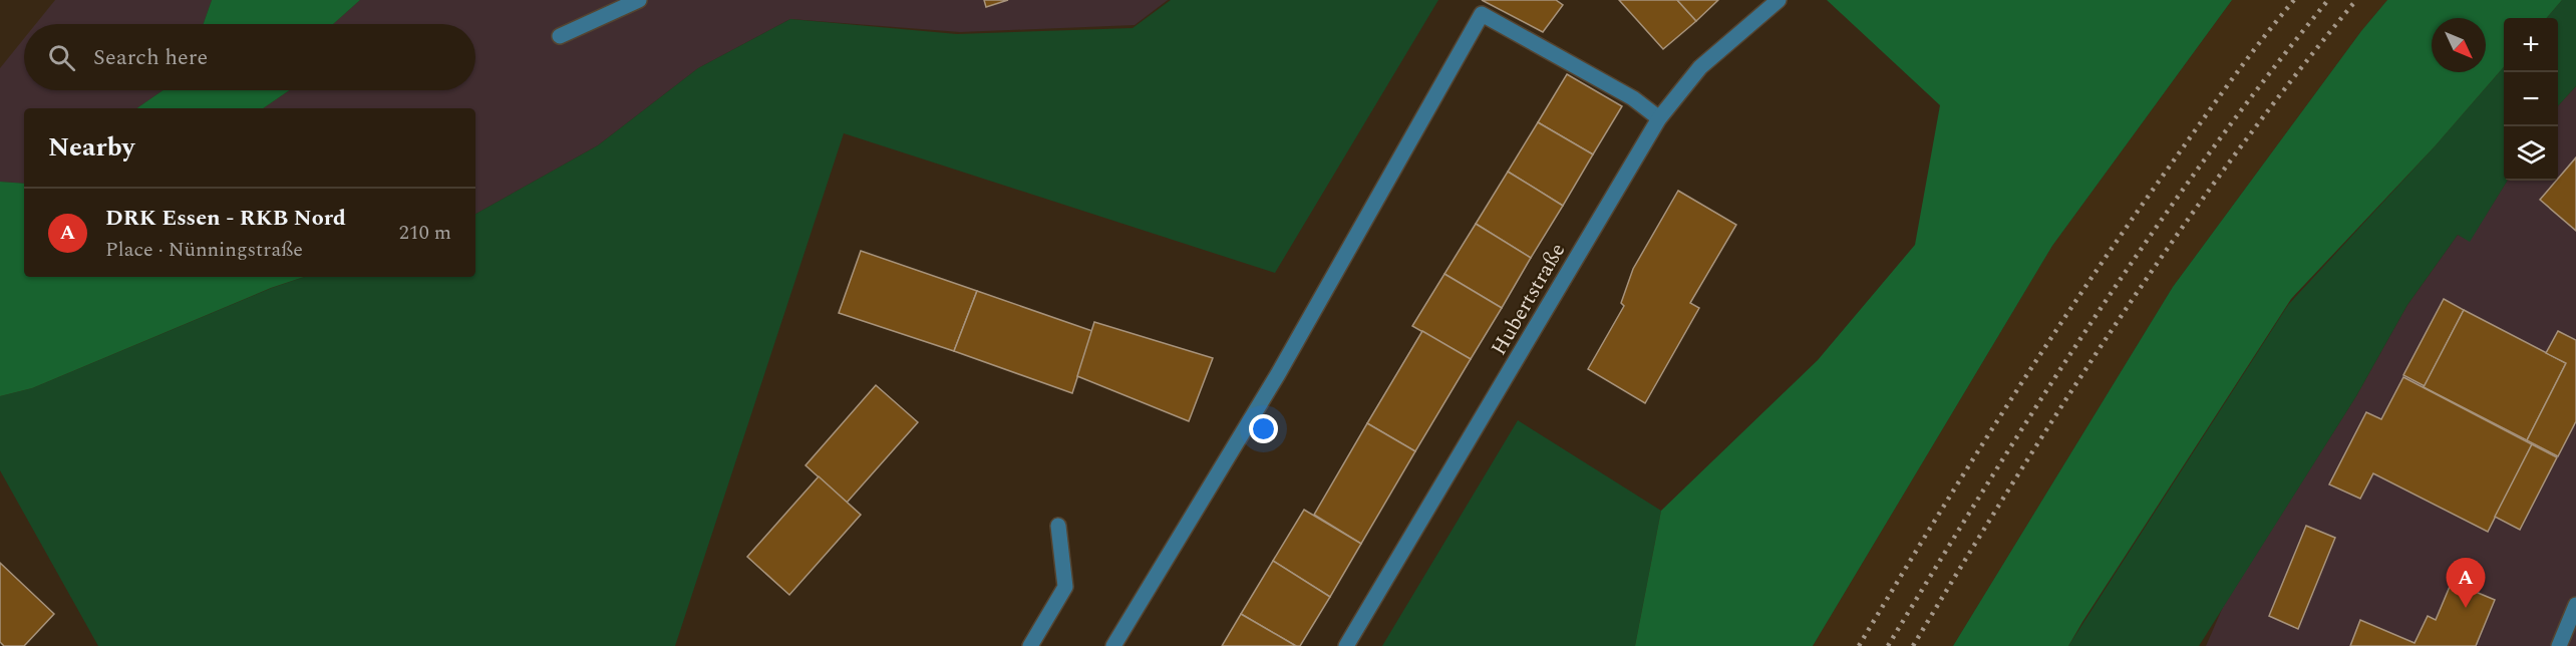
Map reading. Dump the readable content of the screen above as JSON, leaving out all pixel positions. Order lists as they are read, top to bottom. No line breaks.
{"streets":{"street":["Hubertstraße"]},"north":"bottom right","page":{"map_buttons":["+","−"],"search":"Search here","heading":"Nearby","list":[{"mark":"A","name":"DRK Essen - RKB Nord","note":"Place · Nünningstraße","value":"210 m"}],"pins":"A"}}
